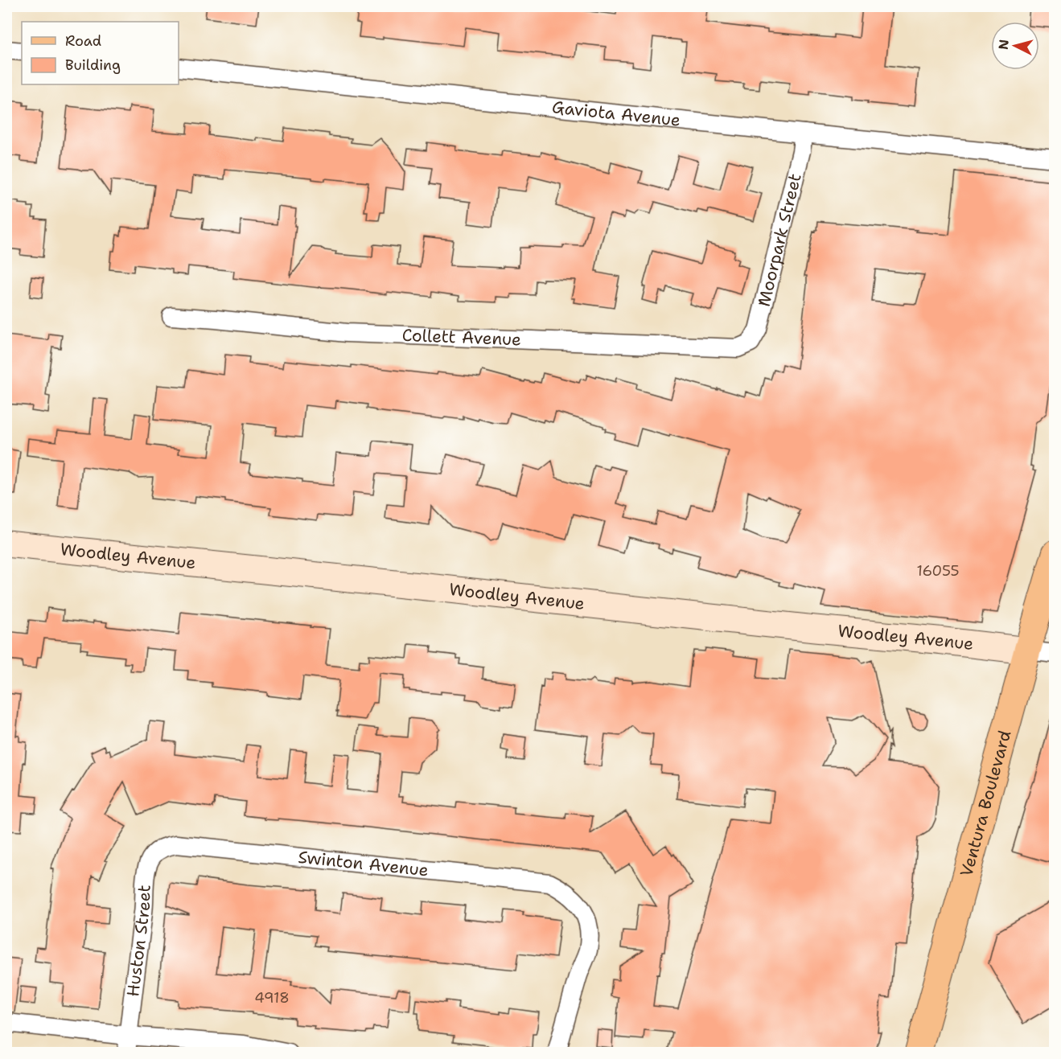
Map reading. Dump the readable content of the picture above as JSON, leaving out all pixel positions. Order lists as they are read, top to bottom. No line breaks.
{"streets":{"main road":["Ventura Boulevard"],"street":["Gaviota Avenue","Moorpark Street","Collett Avenue","Woodley Avenue","Swinton Avenue","Huston Street"]},"crossings":[["Gaviota Avenue","Moorpark Street"],["Moorpark Street","Collett Avenue"],["Woodley Avenue","Ventura Boulevard"],["Swinton Avenue","Huston Street"]],"house_numbers":["16055","4918"],"legend":["Road","Building"],"north":"left"}
